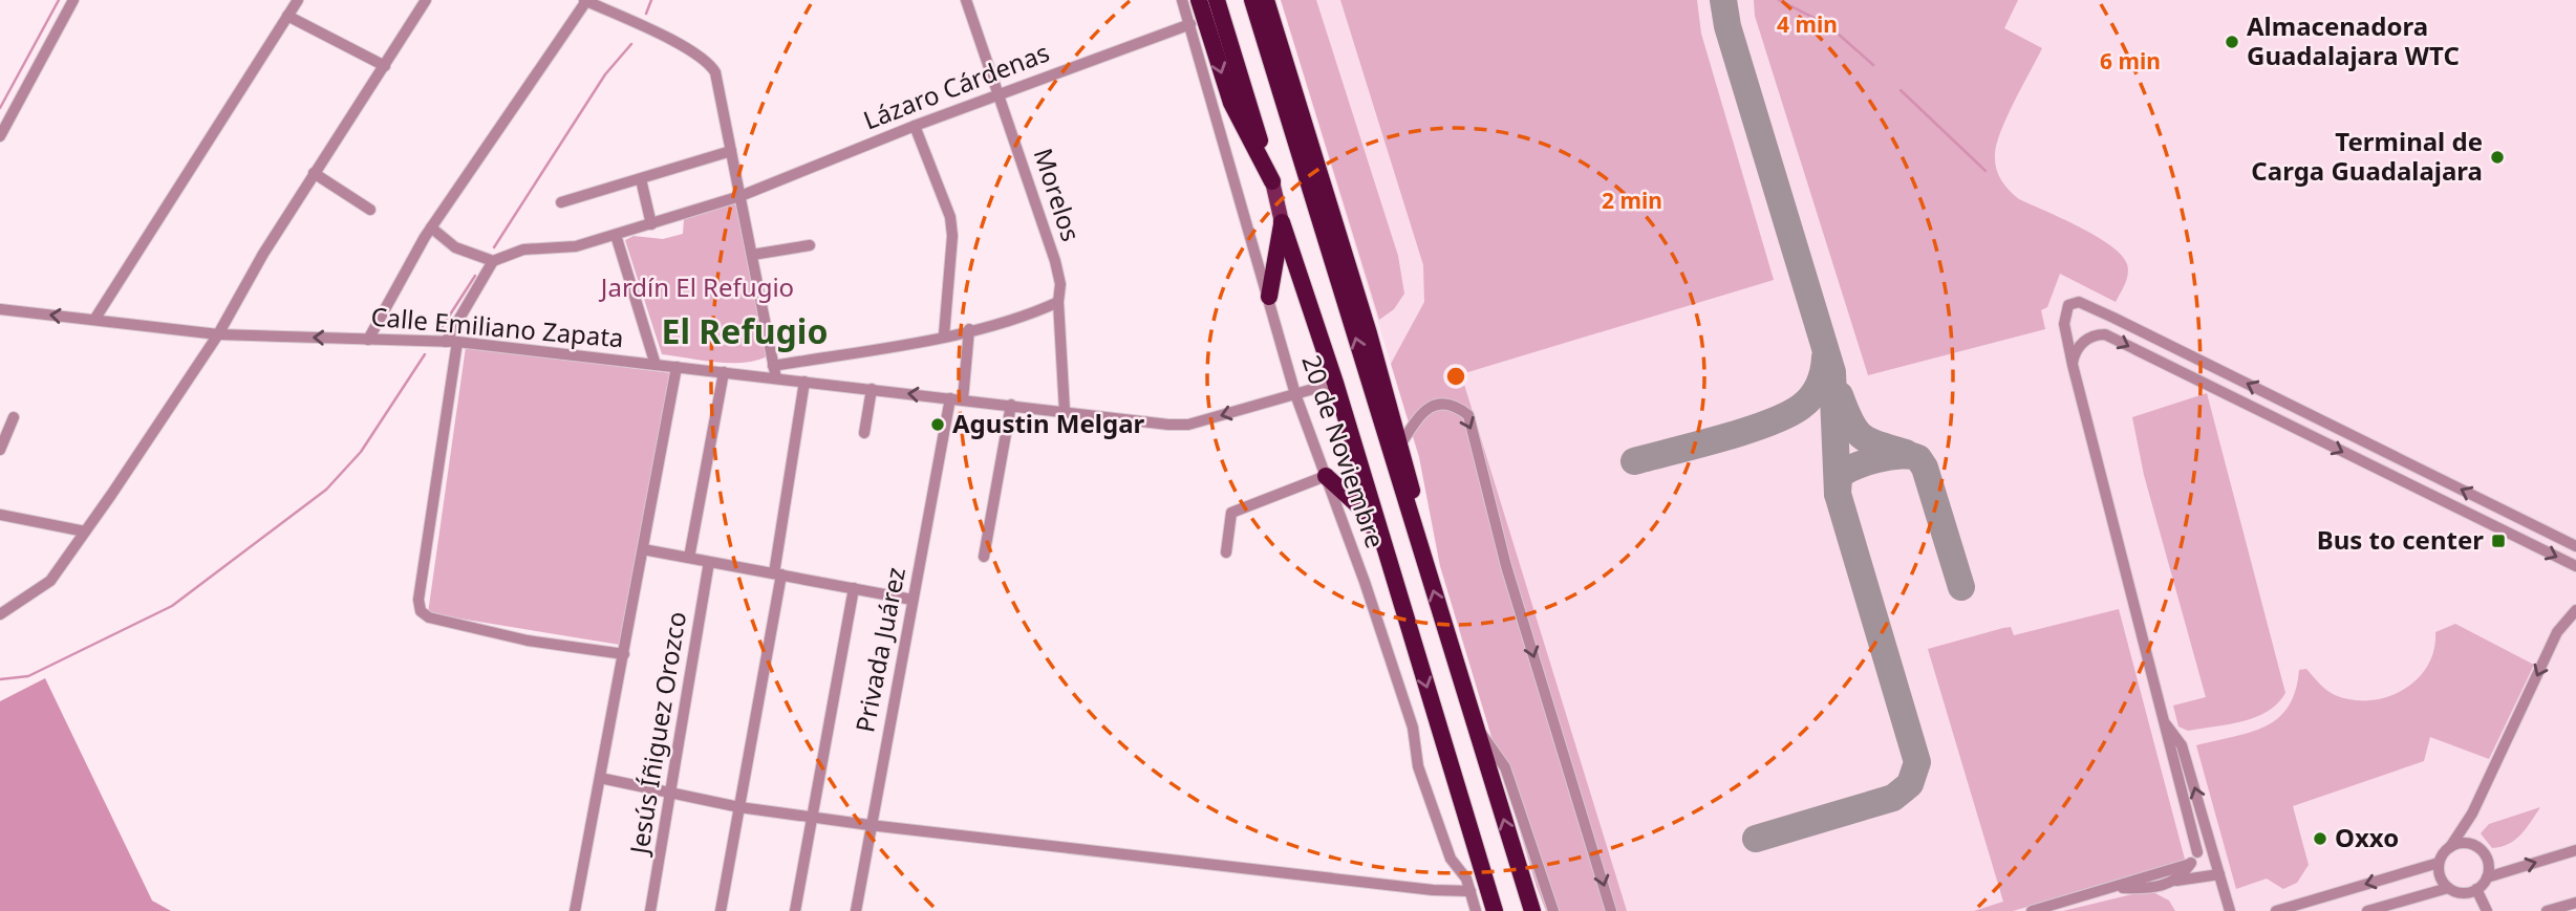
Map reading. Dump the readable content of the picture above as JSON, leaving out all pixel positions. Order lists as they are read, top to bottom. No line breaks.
{"streets":{"street":["Lázaro Cárdenas","Morelos","Calle Emiliano Zapata","20 de Noviembre","Privada Juárez","Jesús Íñiguez Orozco"]},"crossings":[["Lázaro Cárdenas","Morelos"],["Lázaro Cárdenas","20 de Noviembre"],["Morelos","Calle Emiliano Zapata"],["Calle Emiliano Zapata","20 de Noviembre"],["Calle Emiliano Zapata","Privada Juárez"]],"one_way":["Calle Emiliano Zapata"],"districts":["El Refugio"],"parks":["Jardín El Refugio"],"places":{"other":["Almacenadora Guadalajara WTC","Terminal de Carga Guadalajara","Agustin Melgar","Oxxo"],"transit":["Bus to center"]},"rings":["4 min","6 min","2 min"]}
